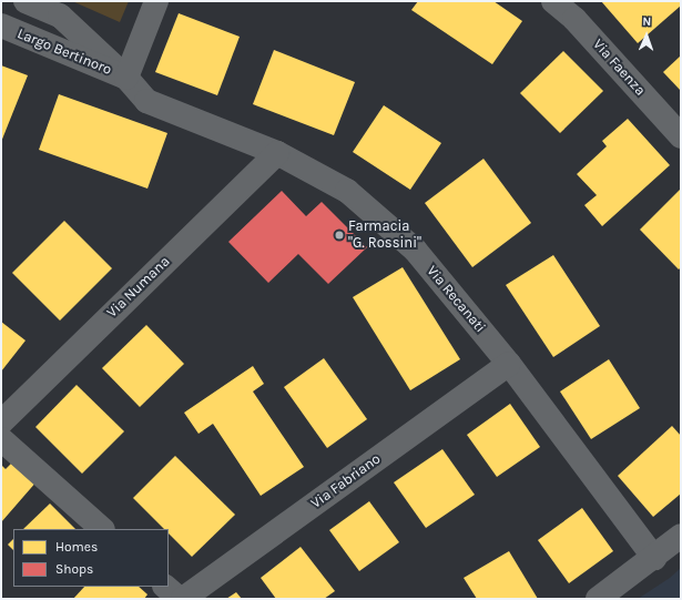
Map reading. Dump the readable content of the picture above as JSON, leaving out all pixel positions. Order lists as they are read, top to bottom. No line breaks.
{"streets":{"street":["Largo Bertinoro","Via Faenza","Via Numana","Via Recanati","Via Fabriano"]},"crossings":[["Largo Bertinoro","Via Recanati"],["Via Numana","Via Recanati"],["Via Recanati","Via Fabriano"]],"places":["Farmacia \"G. Rossini\""],"legend":["Homes","Shops"],"north":"top"}
